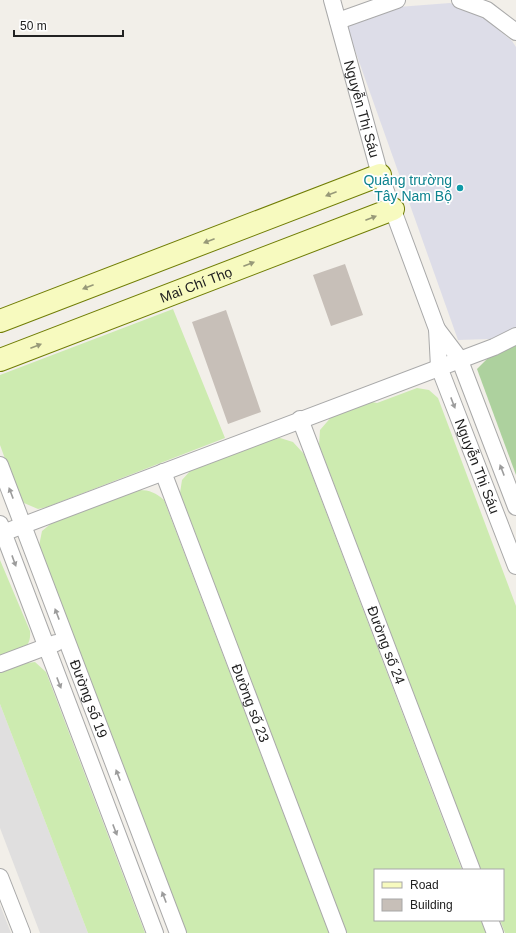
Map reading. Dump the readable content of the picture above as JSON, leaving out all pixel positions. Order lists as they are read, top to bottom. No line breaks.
{"streets":{"street":["Nguyễn Thị Sáu","Mai Chí Thọ","Đường số 24","Đường số 19","Đường số 23"]},"crossings":[["Nguyễn Thị Sáu","Mai Chí Thọ"]],"places":["Quảng trường Tây Nam Bộ"],"legend":["Road","Building"],"scale_bar":"50 m"}
